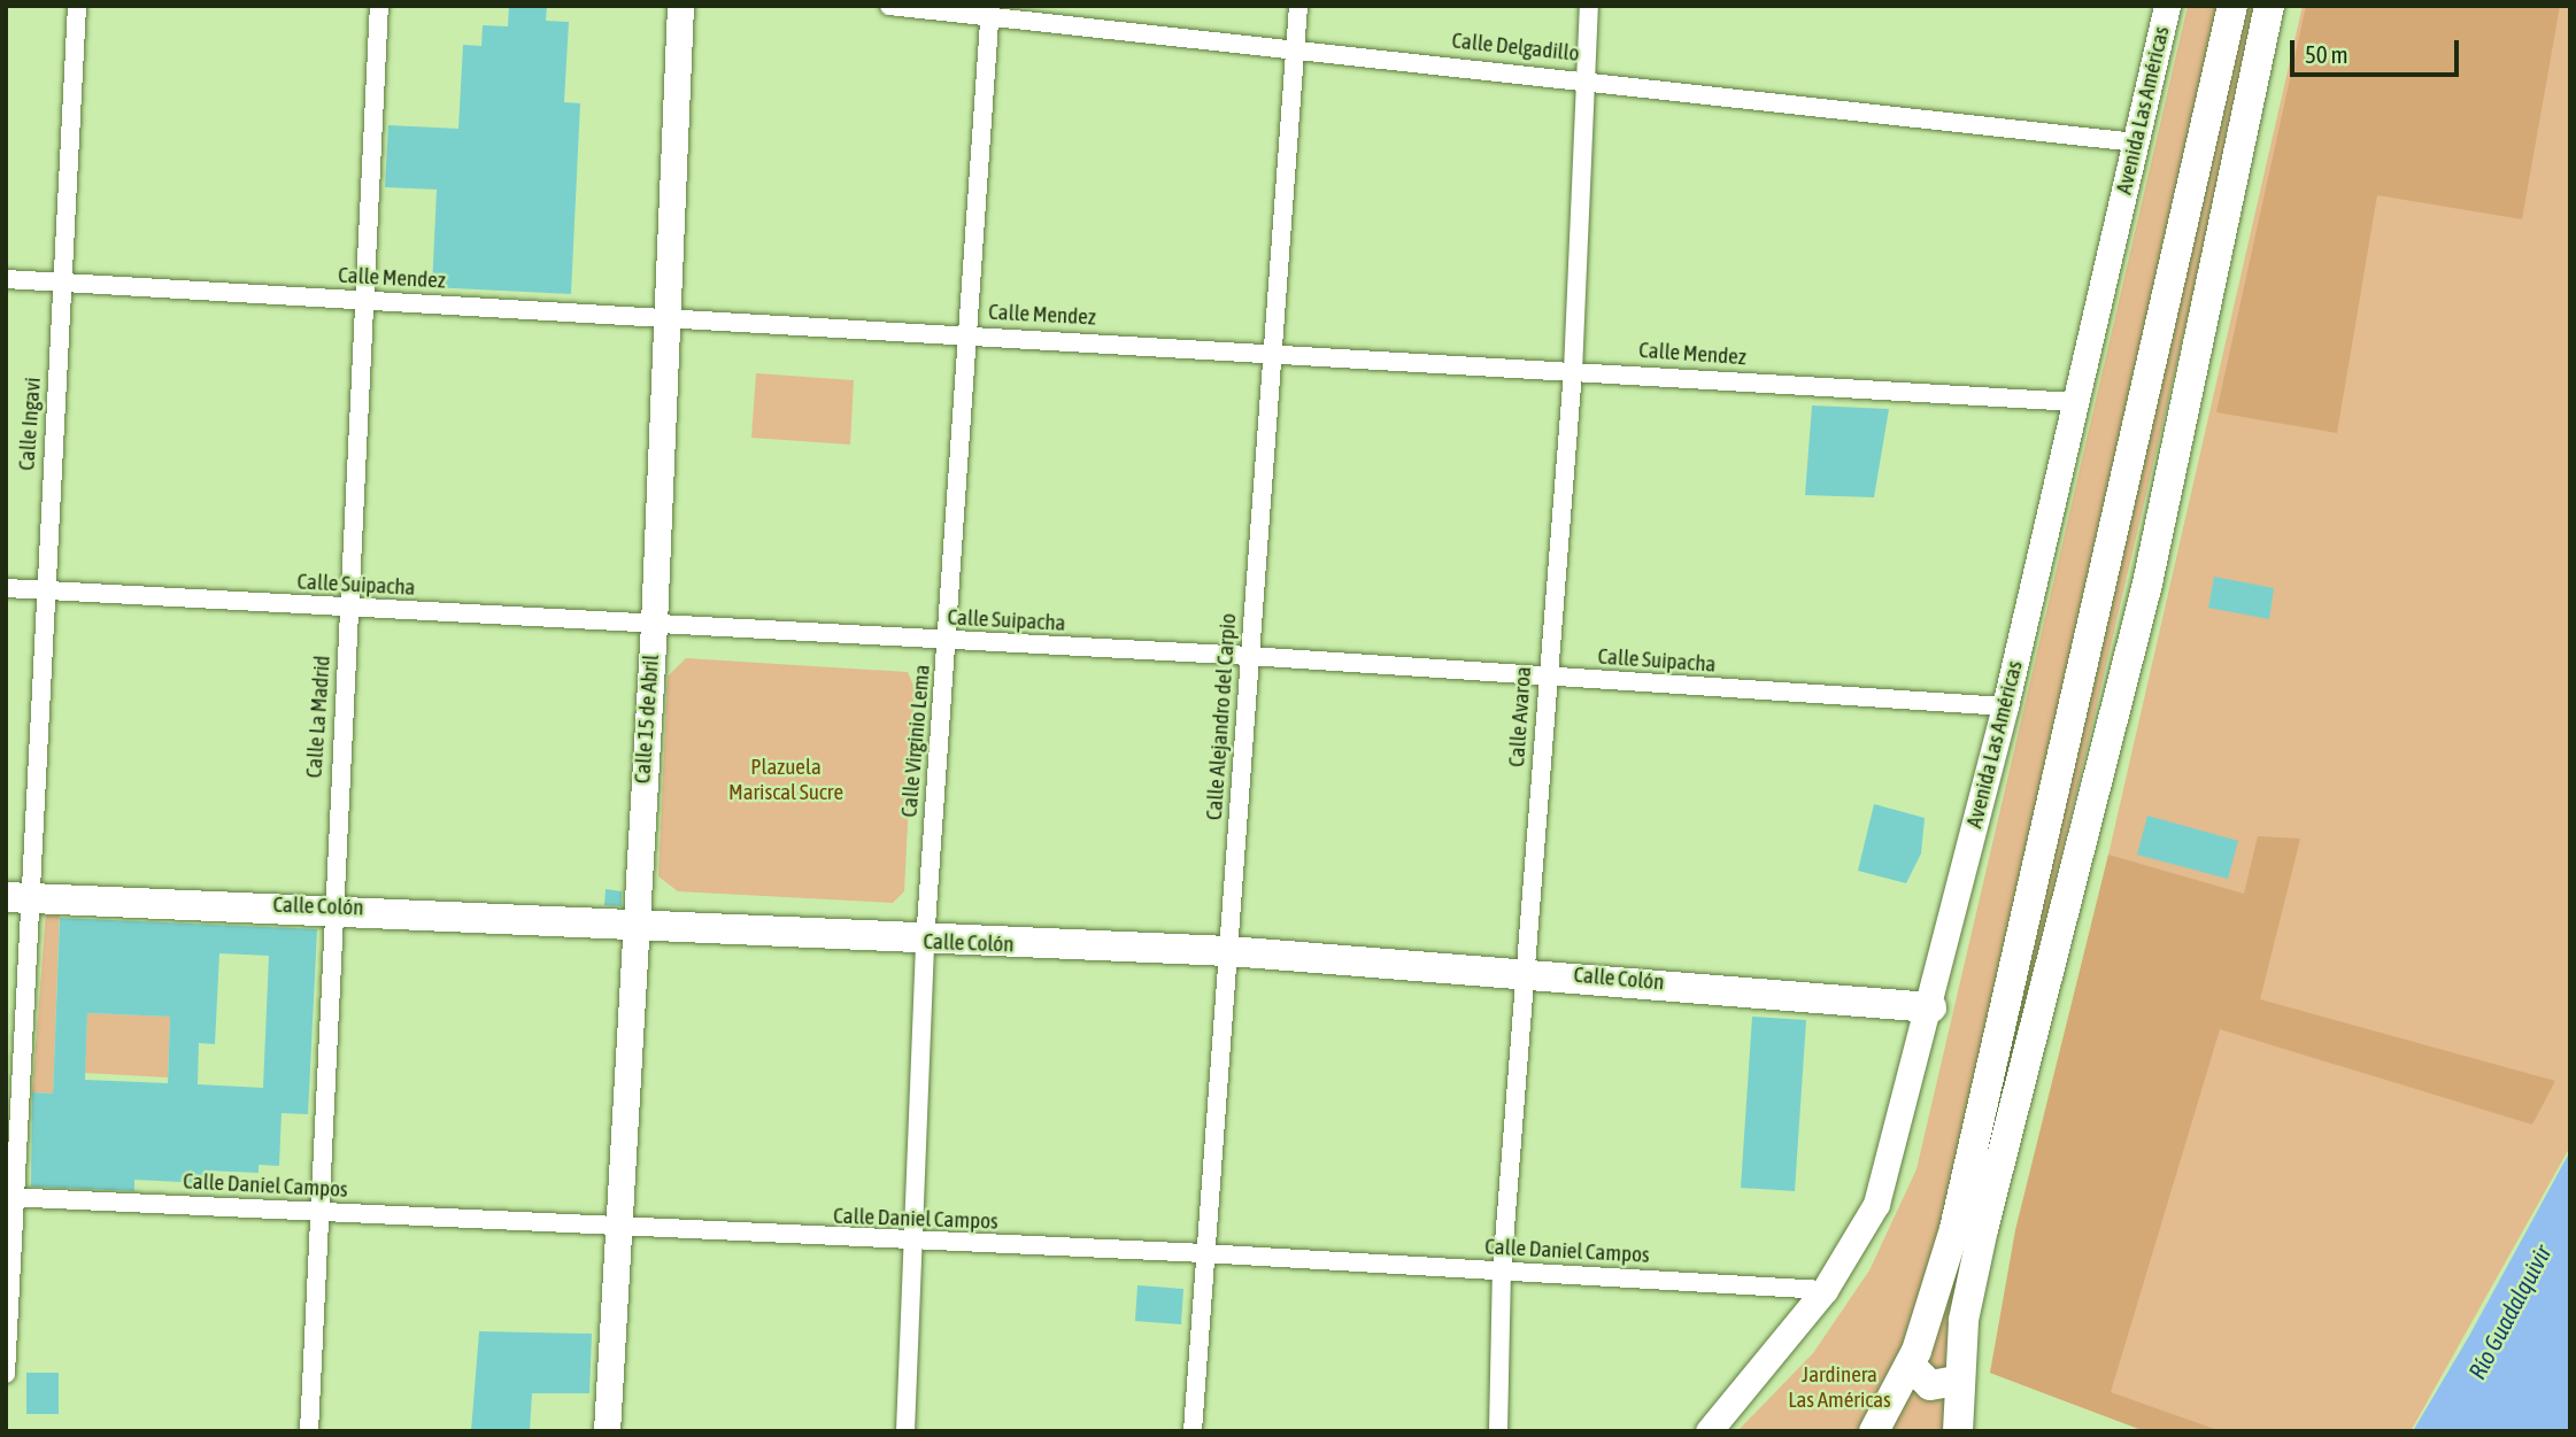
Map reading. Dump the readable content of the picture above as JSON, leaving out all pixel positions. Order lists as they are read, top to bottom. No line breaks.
{"streets":{"main road":["Calle Colón"],"street":["Calle Delgadillo","Avenida Las Américas","Calle Mendez","Calle Ingavi","Calle Suipacha","Calle La Madrid","Calle Alejandro del Carpio","Calle Avaroa","Calle 15 de Abril","Calle Virginio Lema","Calle Daniel Campos"]},"crossings":[["Calle Delgadillo","Avenida Las Américas"],["Calle Delgadillo","Calle Alejandro del Carpio"],["Calle Delgadillo","Calle Avaroa"],["Calle Delgadillo","Calle Virginio Lema"],["Avenida Las Américas","Calle Mendez"],["Avenida Las Américas","Calle Suipacha"],["Avenida Las Américas","Calle Colón"],["Avenida Las Américas","Calle Daniel Campos"],["Calle Mendez","Calle Ingavi"],["Calle Mendez","Calle La Madrid"],["Calle Mendez","Calle Alejandro del Carpio"],["Calle Mendez","Calle Avaroa"],["Calle Mendez","Calle 15 de Abril"],["Calle Mendez","Calle Virginio Lema"],["Calle Ingavi","Calle Suipacha"],["Calle Ingavi","Calle Colón"],["Calle Ingavi","Calle Daniel Campos"],["Calle Suipacha","Calle La Madrid"],["Calle Suipacha","Calle Alejandro del Carpio"],["Calle Suipacha","Calle Avaroa"],["Calle Suipacha","Calle 15 de Abril"],["Calle Suipacha","Calle Virginio Lema"],["Calle La Madrid","Calle Colón"],["Calle La Madrid","Calle Daniel Campos"],["Calle Alejandro del Carpio","Calle Colón"],["Calle Alejandro del Carpio","Calle Daniel Campos"],["Calle Avaroa","Calle Colón"],["Calle Avaroa","Calle Daniel Campos"],["Calle 15 de Abril","Calle Colón"],["Calle 15 de Abril","Calle Daniel Campos"],["Calle Virginio Lema","Calle Colón"],["Calle Virginio Lema","Calle Daniel Campos"]],"water":["Río Guadalquivir"],"parks":["Plazuela Mariscal Sucre","Jardinera Las Américas"],"scale_bar":"50 m"}
